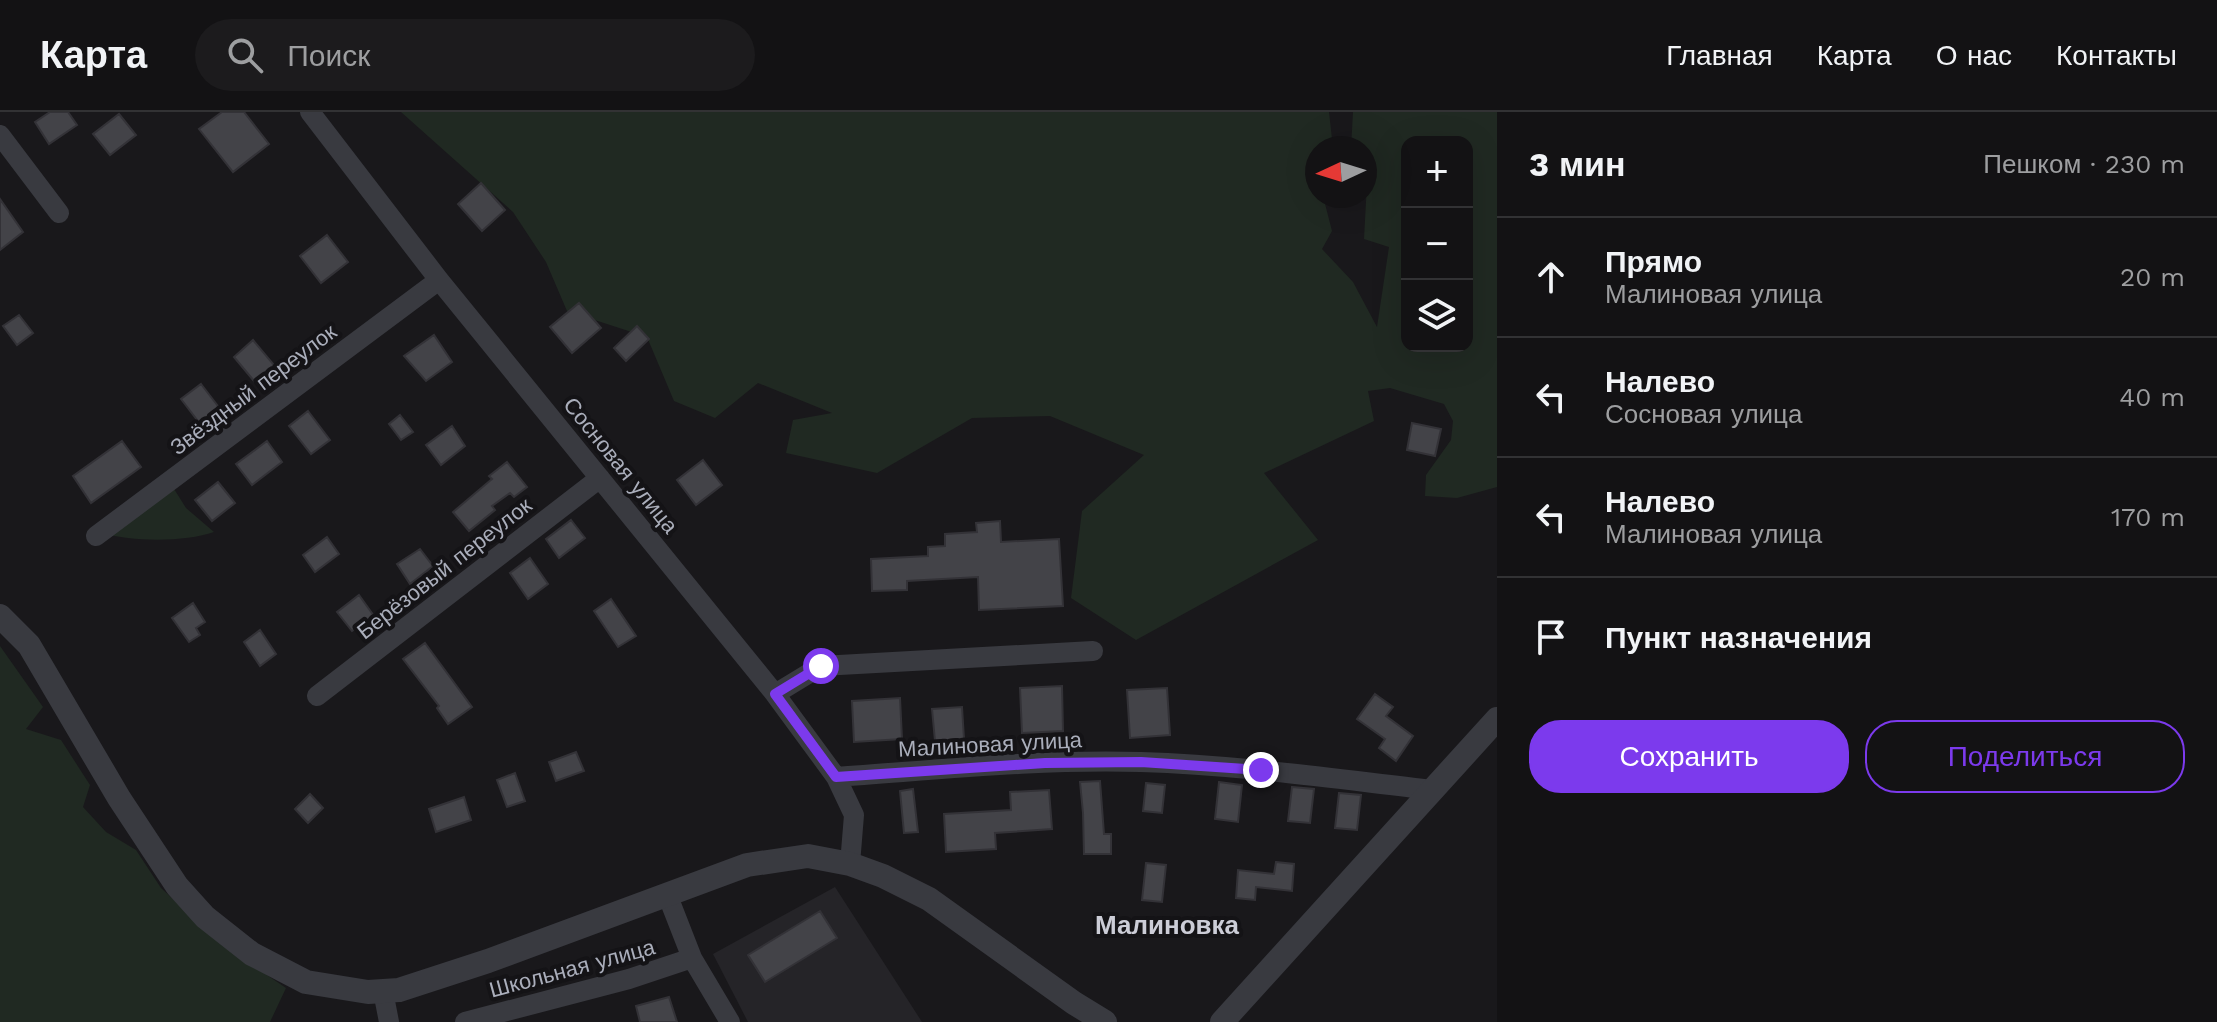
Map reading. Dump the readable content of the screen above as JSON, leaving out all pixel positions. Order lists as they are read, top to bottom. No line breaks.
{"streets":{"street":["Звёздный переулок","Сосновая улица","Берёзовый переулок","Малиновая улица","Школьная улица"]},"crossings":[["Звёздный переулок","Сосновая улица"],["Сосновая улица","Берёзовый переулок"],["Сосновая улица","Малиновая улица"]],"districts":["Малиновка"],"north":"left","page":{"header":"Карта","search":"Поиск","nav":["Главная","Карта","О нас","Контакты"],"heading":["3 мин","Пешком · 230 m"],"map_buttons":["+","−"],"list":[["Прямо","Малиновая улица","20 m"],["Налево","Сосновая улица","40 m"],["Налево","Малиновая улица","170 m"],"Пункт назначения"],"buttons":["Сохранить","Поделиться"]}}
